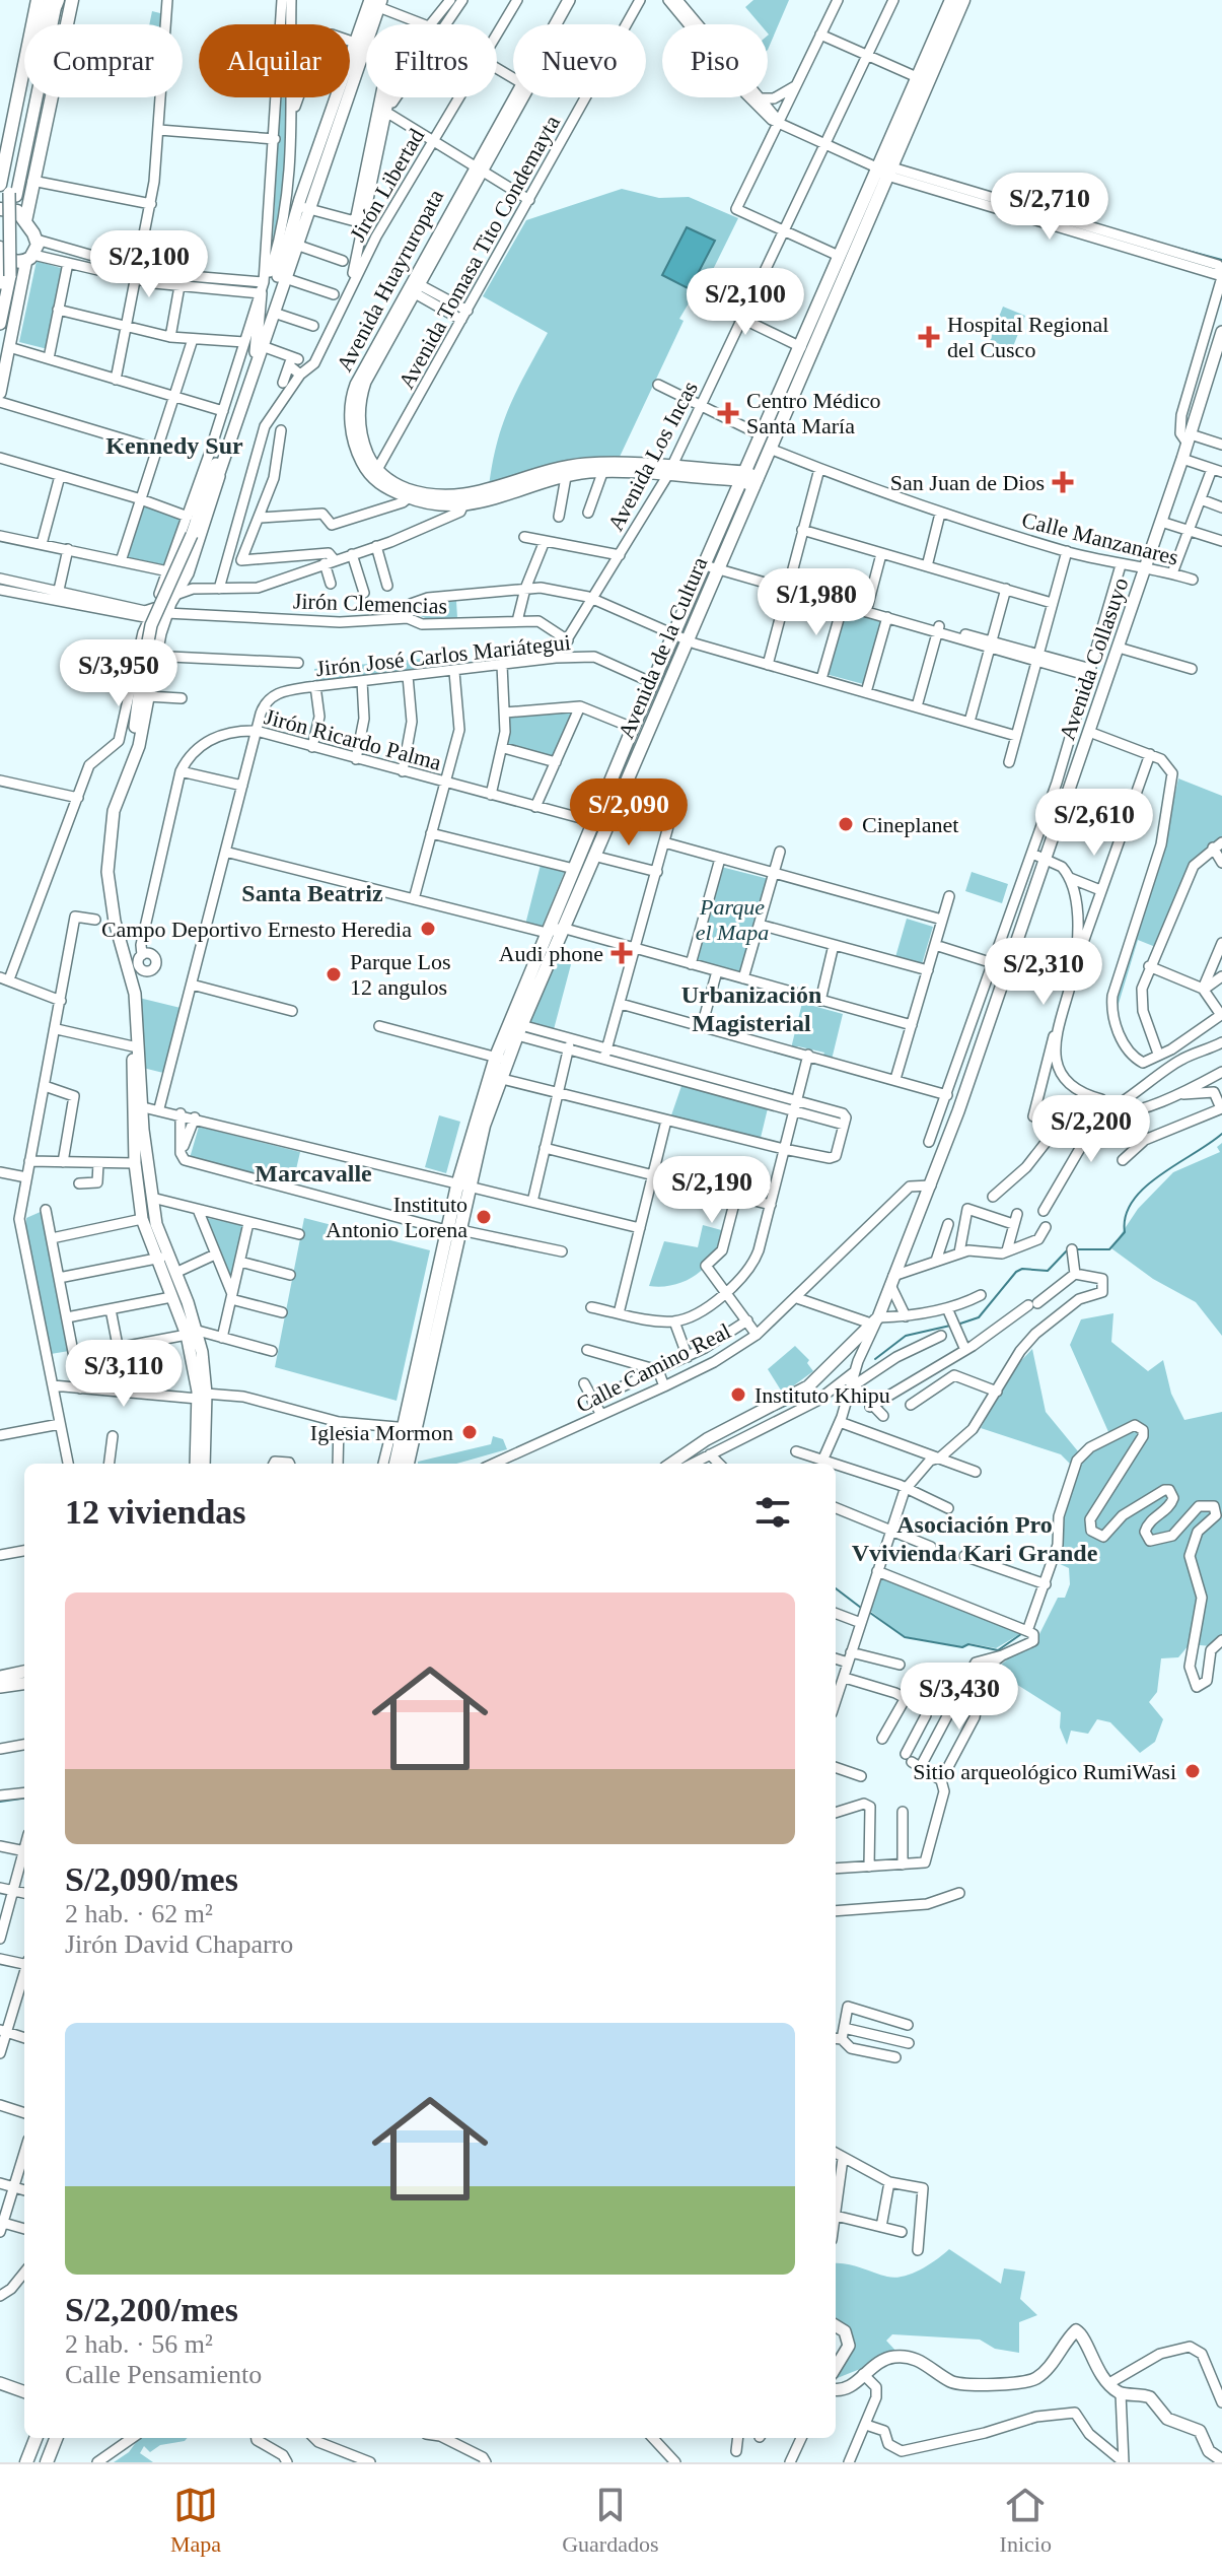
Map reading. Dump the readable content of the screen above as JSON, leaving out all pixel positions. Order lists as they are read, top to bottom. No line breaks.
{"streets":{"highway":["Avenida de la Cultura"],"main road":["Avenida Huayruropata","Avenida Collasuyo"],"street":["Jirón Libertad","Avenida Tomasa Tito Condemayta","Avenida Los Incas","Calle Manzanares","Jirón Clemencias","Jirón José Carlos Mariátegui","Jirón Ricardo Palma","Calle Camino Real"]},"crossings":[["Avenida Tomasa Tito Condemayta","Avenida Huayruropata"],["Avenida Los Incas","Jirón Clemencias"],["Avenida Los Incas","Jirón José Carlos Mariátegui"],["Calle Manzanares","Avenida de la Cultura"],["Calle Manzanares","Avenida Collasuyo"],["Avenida de la Cultura","Jirón José Carlos Mariátegui"],["Avenida de la Cultura","Jirón Ricardo Palma"],["Jirón José Carlos Mariátegui","Jirón Ricardo Palma"],["Avenida Collasuyo","Calle Camino Real"]],"districts":["Kennedy Sur","Santa Beatriz","Urbanización Magisterial","Marcavalle","Asociación Pro Vvivienda Kari Grande"],"parks":["Parque el Mapa"],"places":{"health":["Hospital Regional del Cusco","Centro Médico Santa María","San Juan de Dios","Audi phone"],"other":["Cineplanet","Campo Deportivo Ernesto Heredia","Parque Los 12 angulos","Instituto Antonio Lorena","Instituto Khipu","Iglesia Mormon","Sitio arqueológico RumiWasi"]},"page":{"chip":["Comprar","Alquilar","Filtros","Nuevo","Piso"],"price":["S/2,710","S/2,100","S/2,100","S/1,980","S/3,950","S/2,090","S/2,610","S/2,310","S/2,200","S/2,190","S/3,110","S/3,430"],"heading":"12 viviendas","list":[{"name":"S/2,090/mes","note":"2 hab. · 62 m² · Jirón David Chaparro"},{"name":"S/2,200/mes","note":"2 hab. · 56 m² · Calle Pensamiento"}],"tabs":["Mapa","Guardados","Inicio"]}}
